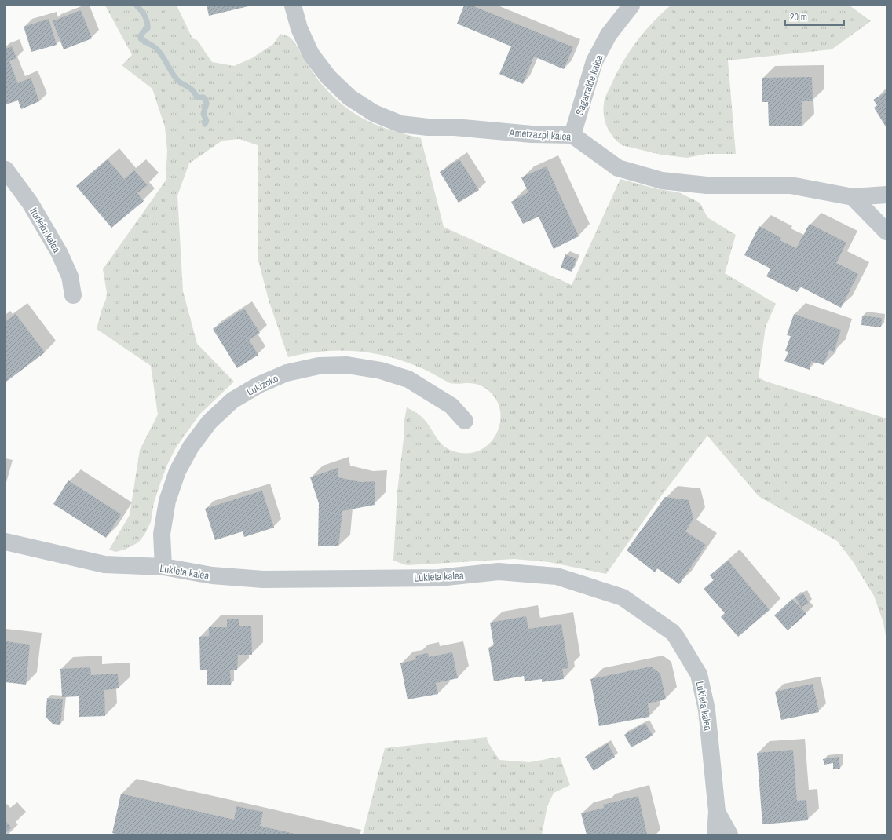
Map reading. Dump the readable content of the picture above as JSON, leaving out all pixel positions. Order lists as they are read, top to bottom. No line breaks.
{"streets":{"street":["Sagarralde kalea","Ametzazpi kalea","Iturleku kalea","Lukizoko","Lukieta kalea"]},"crossings":[["Sagarralde kalea","Ametzazpi kalea"],["Lukizoko","Lukieta kalea"]],"scale_bar":"20 m"}
